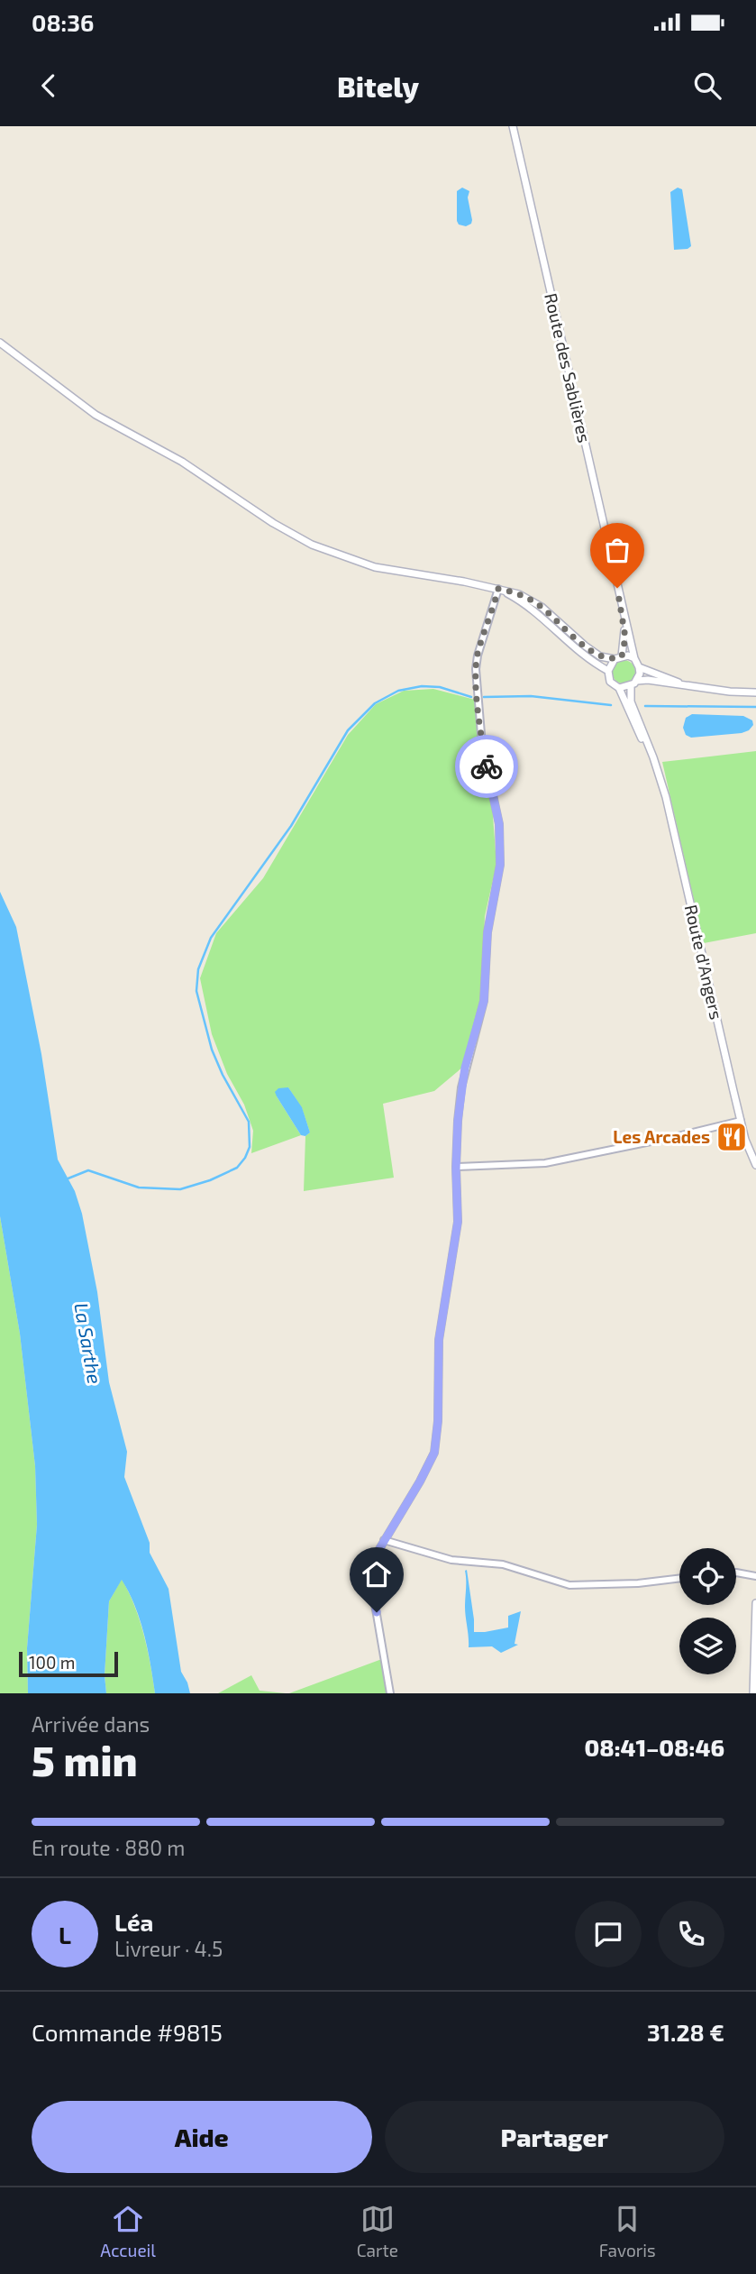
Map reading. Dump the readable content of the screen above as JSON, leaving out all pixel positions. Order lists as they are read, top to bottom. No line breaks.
{"streets":{"street":["Route des Sablières","Route d'Angers"]},"crossings":[["Route des Sablières","Route d'Angers"]],"water":["La Sarthe"],"places":{"restaurant":["Les Arcades"]},"scale_bar":"100 m","page":{"status":"08:36","header":"Bitely","scale":"100 m","heading":["5 min","Arrivée dans","08:41–08:46"],"panel":["Léa","Livreur · 4.5","Commande #9815","31.28 €"],"bar":"En route · 880 m","round":"L","buttons":["Aide","Partager"],"tabs":["Accueil","Carte","Favoris"]}}
